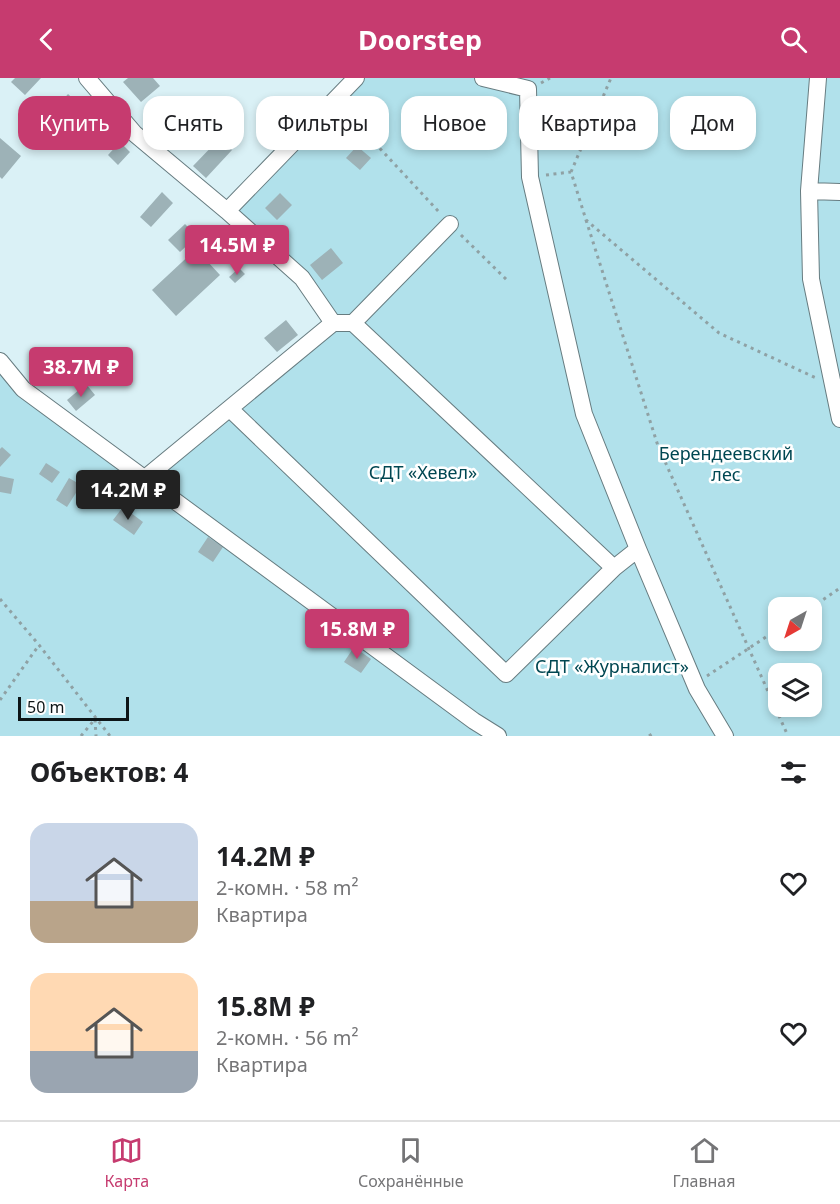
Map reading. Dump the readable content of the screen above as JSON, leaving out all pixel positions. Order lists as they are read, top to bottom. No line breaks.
{"parks":["Берендеевский лес","СДТ «Хевел»","СДТ «Журналист»"],"scale_bar":"50 m","north":"bottom left","page":{"header":"Doorstep","chip":["Купить","Снять","Фильтры","Новое","Квартира","Дом"],"price":["14.5M ₽","38.7M ₽","14.2M ₽","15.8M ₽"],"scale":"50 m","heading":"Объектов: 4","list":[{"name":"14.2M ₽","note":"2-комн. · 58 m² · Квартира"},{"name":"15.8M ₽","note":"2-комн. · 56 m² · Квартира"}],"tabs":["Карта","Сохранённые","Главная"]}}
